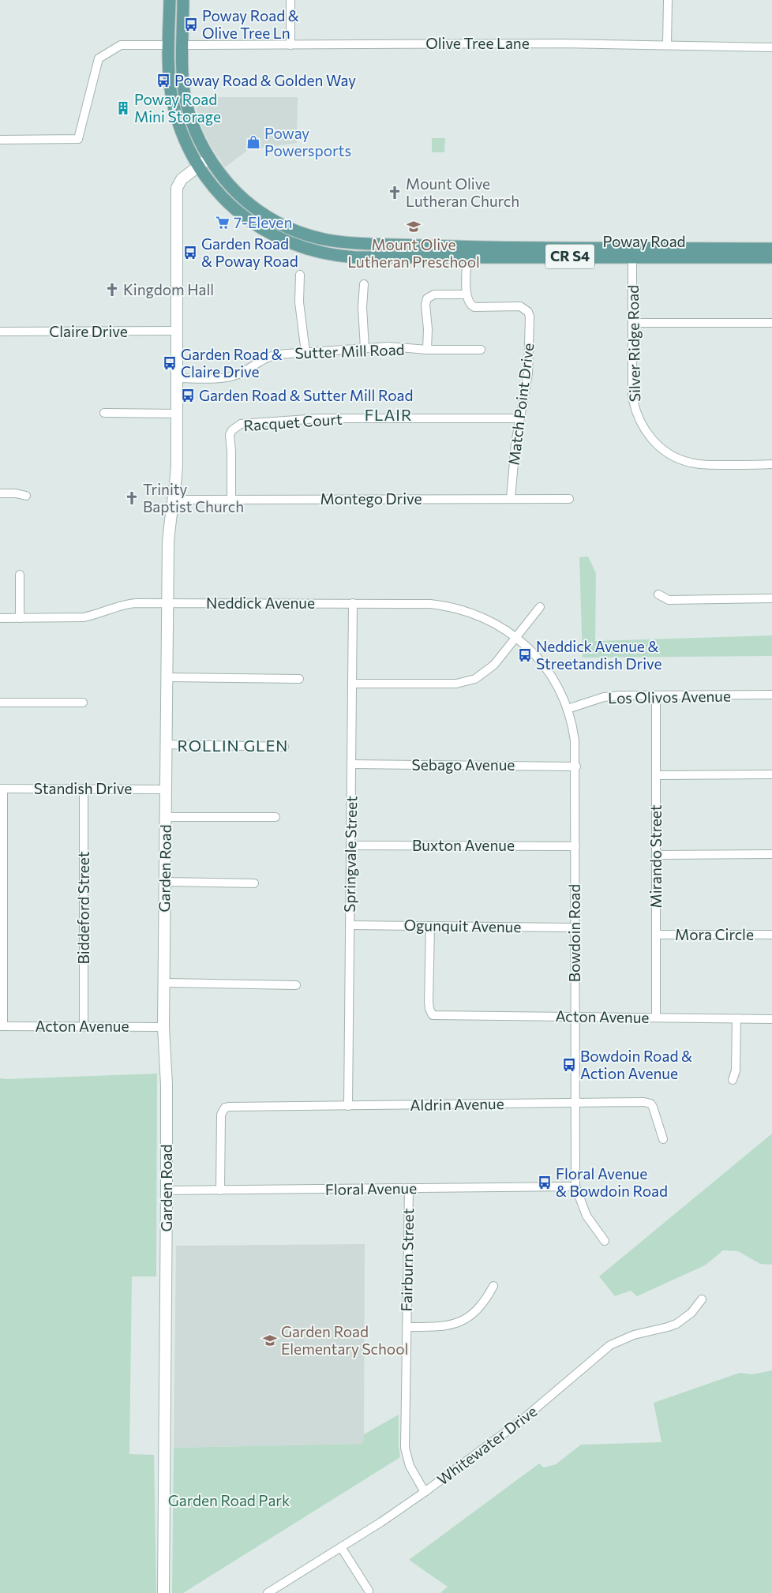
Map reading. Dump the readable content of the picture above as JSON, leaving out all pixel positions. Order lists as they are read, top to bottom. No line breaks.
{"streets":{"main road":["Poway Road","CR S4"],"street":["Olive Tree Lane","Claire Drive","Silver Ridge Road","Sutter Mill Road","Match Point Drive","Racquet Court","Montego Drive","Neddick Avenue","Los Olivos Avenue","Sebago Avenue","Standish Drive","Buxton Avenue","Springvale Street","Mirando Street","Garden Road","Biddeford Street","Ogunquit Avenue","Bowdoin Road","Mora Circle","Acton Avenue","Aldrin Avenue","Floral Avenue","Fairburn Street","Whitewater Drive"]},"crossings":[["Olive Tree Lane","Poway Road"],["Poway Road","Silver Ridge Road"],["Poway Road","Garden Road"],["Claire Drive","Garden Road"],["Sutter Mill Road","Garden Road"],["Match Point Drive","Racquet Court"],["Match Point Drive","Montego Drive"],["Racquet Court","Montego Drive"],["Montego Drive","Garden Road"],["Neddick Avenue","Springvale Street"],["Neddick Avenue","Garden Road"],["Neddick Avenue","Bowdoin Road"],["Los Olivos Avenue","Mirando Street"],["Los Olivos Avenue","Bowdoin Road"],["Sebago Avenue","Springvale Street"],["Sebago Avenue","Bowdoin Road"],["Standish Drive","Garden Road"],["Standish Drive","Biddeford Street"],["Buxton Avenue","Springvale Street"],["Buxton Avenue","Bowdoin Road"],["Springvale Street","Ogunquit Avenue"],["Springvale Street","Aldrin Avenue"],["Mirando Street","Mora Circle"],["Mirando Street","Acton Avenue"],["Garden Road","Acton Avenue"],["Garden Road","Floral Avenue"],["Biddeford Street","Acton Avenue"],["Ogunquit Avenue","Bowdoin Road"],["Ogunquit Avenue","Acton Avenue"],["Bowdoin Road","Acton Avenue"],["Bowdoin Road","Aldrin Avenue"],["Bowdoin Road","Floral Avenue"],["Aldrin Avenue","Floral Avenue"],["Floral Avenue","Fairburn Street"],["Fairburn Street","Whitewater Drive"]],"districts":["FLAIR","ROLLIN GLEN"],"parks":["Garden Road Park"],"places":{"bus stop":["Poway Road & Olive Tree Ln","Poway Road & Golden Way","Garden Road & Poway Road","Garden Road & Claire Drive","Garden Road & Sutter Mill Road","Neddick Avenue & Streetandish Drive","Bowdoin Road & Action Avenue","Floral Avenue & Bowdoin Road"],"building":["Poway Road Mini Storage"],"shop":["Poway Powersports"],"church":["Mount Olive Lutheran Church","Kingdom Hall","Trinity Baptist Church"],"supermarket":["7-Eleven"],"school or university":["Mount Olive Lutheran Preschool","Garden Road Elementary School"]}}
